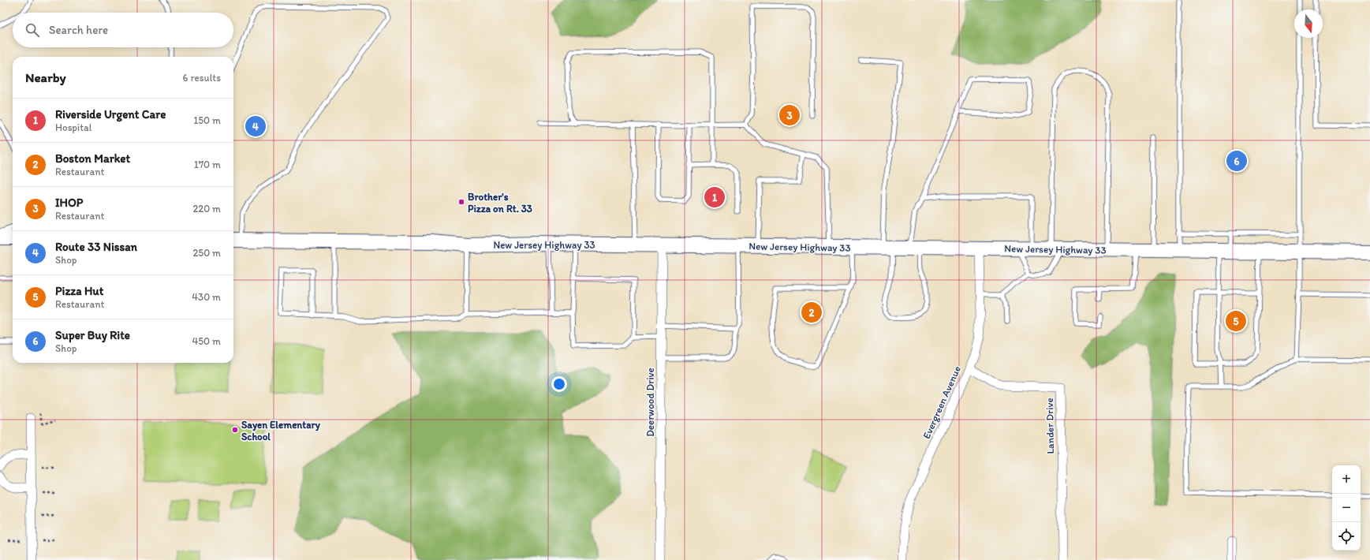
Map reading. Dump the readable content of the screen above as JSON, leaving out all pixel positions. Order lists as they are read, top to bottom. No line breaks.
{"streets":{"main road":["New Jersey Highway 33"],"street":["Deerwood Drive","Evergreen Avenue","Lander Drive"]},"crossings":[["New Jersey Highway 33","Deerwood Drive"],["New Jersey Highway 33","Evergreen Avenue"],["Evergreen Avenue","Lander Drive"]],"places":["Brother's Pizza on Rt. 33","Sayen Elementary School"],"north":"bottom","page":{"search":"Search here","heading":["Nearby","6 results"],"list":[{"mark":"1","name":"Riverside Urgent Care","note":"Hospital","value":"150 m"},{"mark":"2","name":"Boston Market","note":"Restaurant","value":"170 m"},{"mark":"3","name":"IHOP","note":"Restaurant","value":"220 m"},{"mark":"4","name":"Route 33 Nissan","note":"Shop","value":"250 m"},{"mark":"5","name":"Pizza Hut","note":"Restaurant","value":"430 m"},{"mark":"6","name":"Super Buy Rite","note":"Shop","value":"450 m"}],"pins":["3","4","6","1","2","5"],"map_buttons":["+","−"]}}
